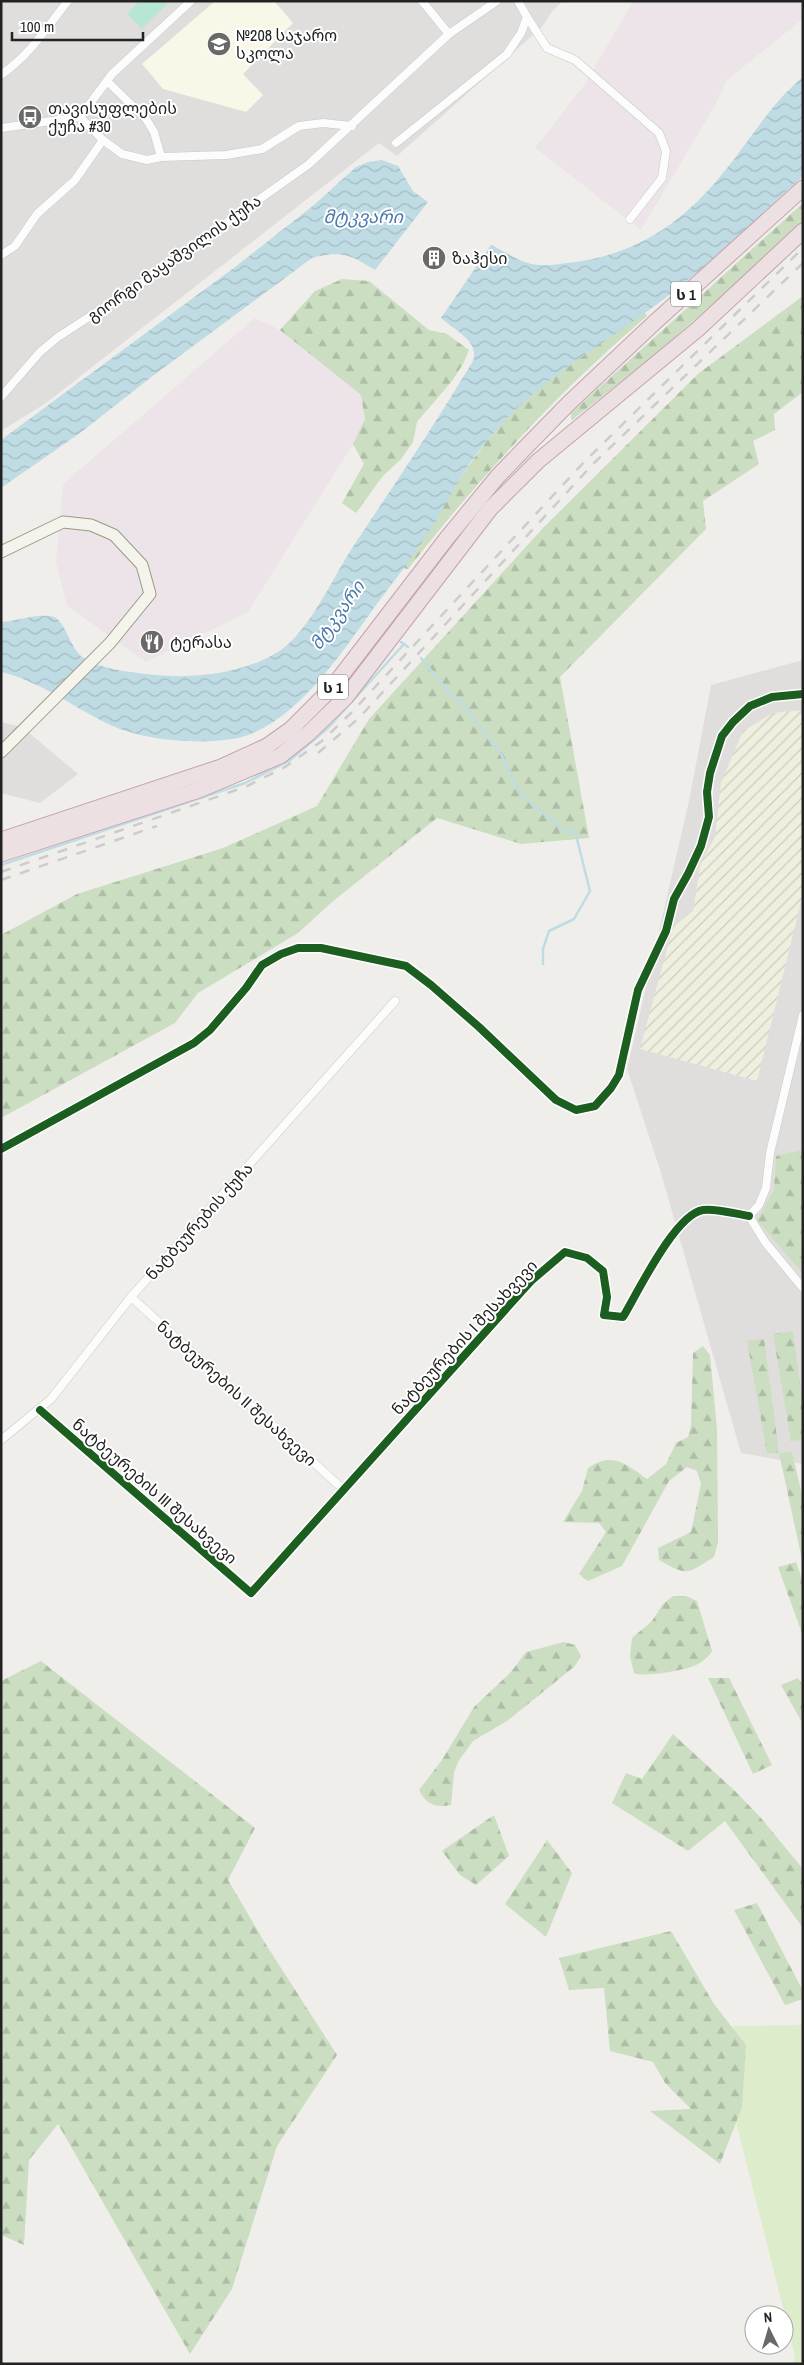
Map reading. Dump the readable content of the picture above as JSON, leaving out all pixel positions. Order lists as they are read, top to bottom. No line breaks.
{"streets":{"highway":["ს 1"],"street":["გიორგი მაყაშვილის ქუჩა","ნატბეურების ქუჩა","ნატბეურების I შესახვევი","ნატბეურების II შესახვევი","ნატბეურების III შესახვევი"]},"crossings":[["ნატბეურების ქუჩა","ნატბეურების II შესახვევი"],["ნატბეურების ქუჩა","ნატბეურების III შესახვევი"],["ნატბეურების I შესახვევი","ნატბეურების II შესახვევი"],["ნატბეურების I შესახვევი","ნატბეურების III შესახვევი"]],"water":["მტკვარი"],"places":{"school or university":["№208 საჯარო სკოლა"],"bus stop":["თავისუფლების ქუჩა #30"],"building":["ზაჰესი"],"restaurant":["ტერასა"]},"scale_bar":"100 m","north":"top"}
